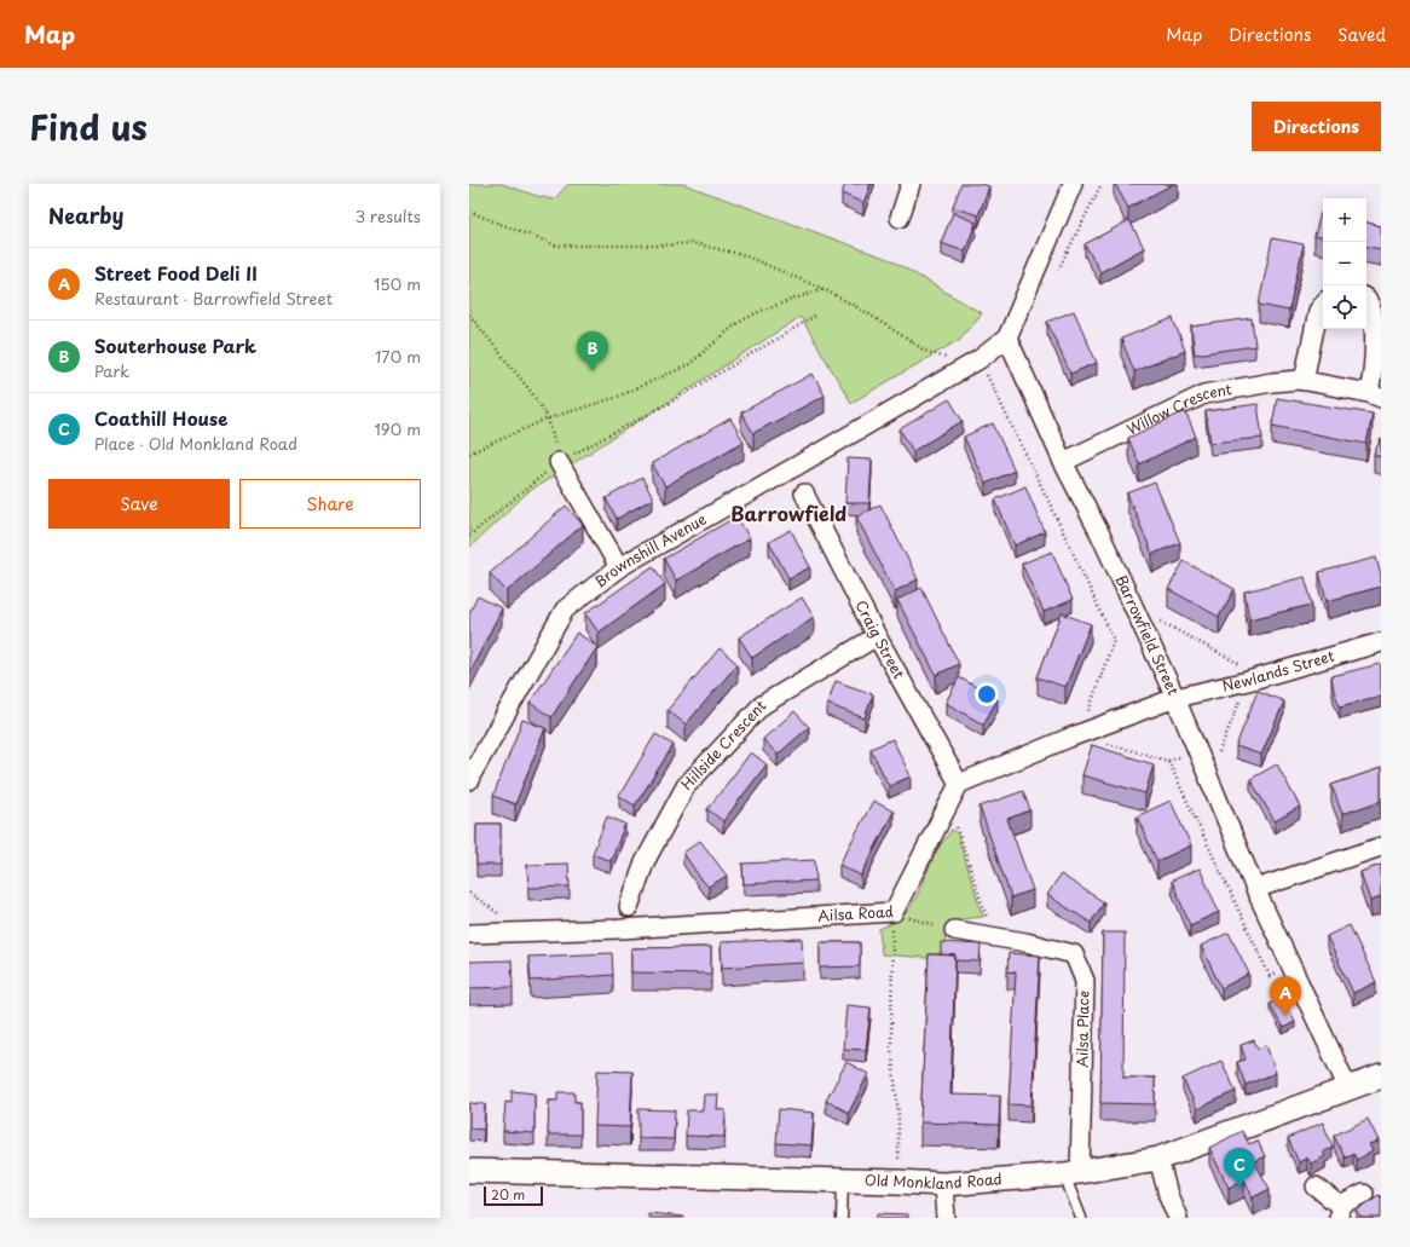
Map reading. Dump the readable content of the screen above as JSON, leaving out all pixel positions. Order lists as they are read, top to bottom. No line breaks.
{"streets":{"street":["Willow Crescent","Brownshill Avenue","Barrowfield Street","Craig Street","Newlands Street","Hillside Crescent","Ailsa Road","Ailsa Place","Old Monkland Road"]},"crossings":[["Willow Crescent","Barrowfield Street"],["Brownshill Avenue","Barrowfield Street"],["Barrowfield Street","Newlands Street"],["Barrowfield Street","Old Monkland Road"],["Craig Street","Hillside Crescent"],["Craig Street","Ailsa Road"],["Ailsa Place","Old Monkland Road"]],"districts":["Barrowfield"],"scale_bar":"20 m","page":{"header":"Map","nav":["Map","Directions","Saved"],"title":"Find us","buttons":["Directions",["Save","Share"]],"heading":["Nearby","3 results"],"map_buttons":["+","−"],"list":[{"mark":"A","name":"Street Food Deli II","note":"Restaurant · Barrowfield Street","value":"150 m"},{"mark":"B","name":"Souterhouse Park","note":"Park","value":"170 m"},{"mark":"C","name":"Coathill House","note":"Place · Old Monkland Road","value":"190 m"}],"pins":["B","A","C"],"scale":"20 m"}}
